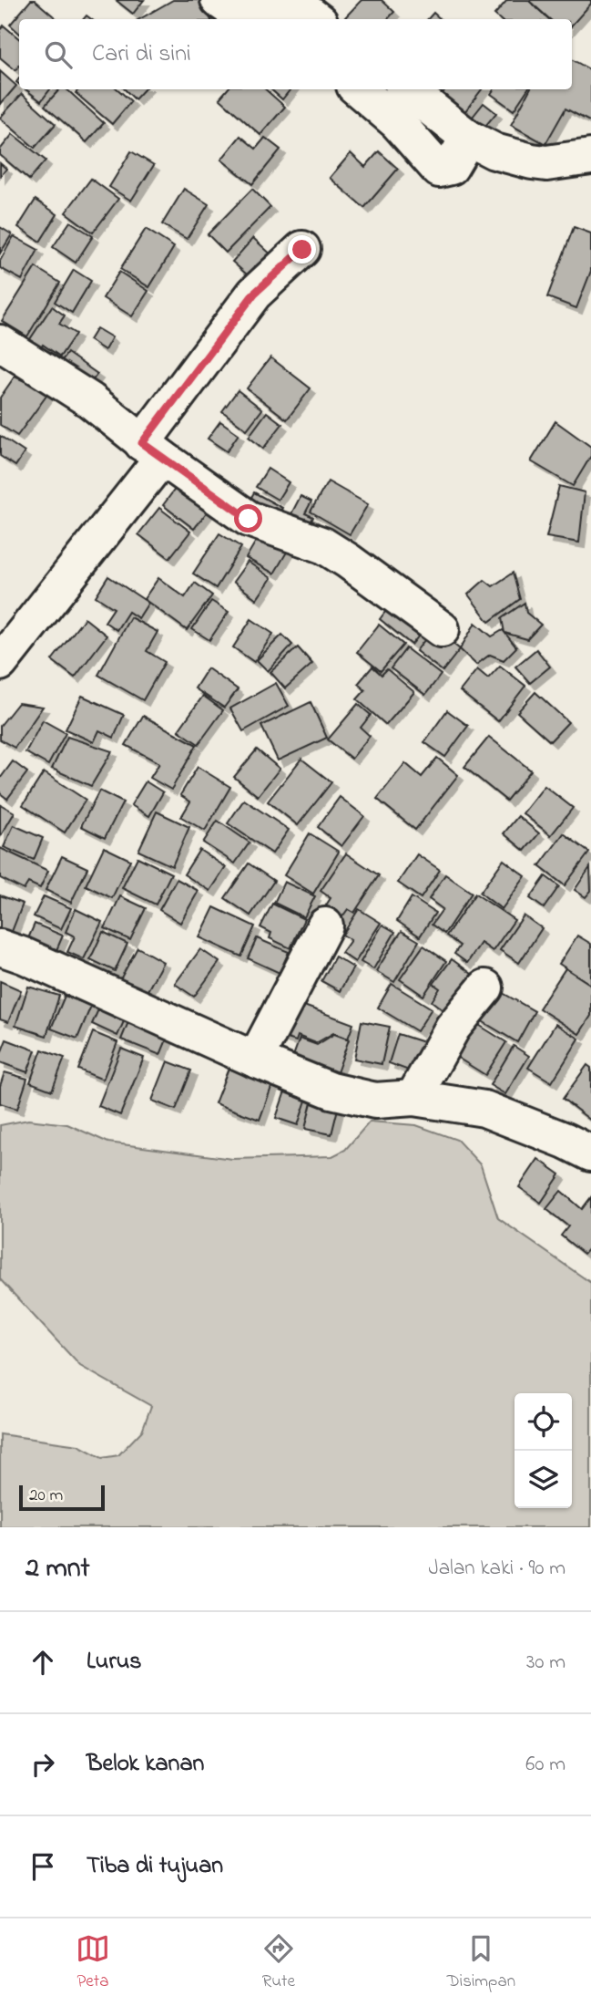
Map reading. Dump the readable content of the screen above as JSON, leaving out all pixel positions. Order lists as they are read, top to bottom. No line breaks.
{"scale_bar":"20 m","page":{"search":"Cari di sini","scale":"20 m","heading":["2 mnt","Jalan kaki · 90 m"],"list":[["Lurus","30 m"],["Belok kanan","60 m"],"Tiba di tujuan"],"nav":["Peta","Rute","Disimpan"]}}
